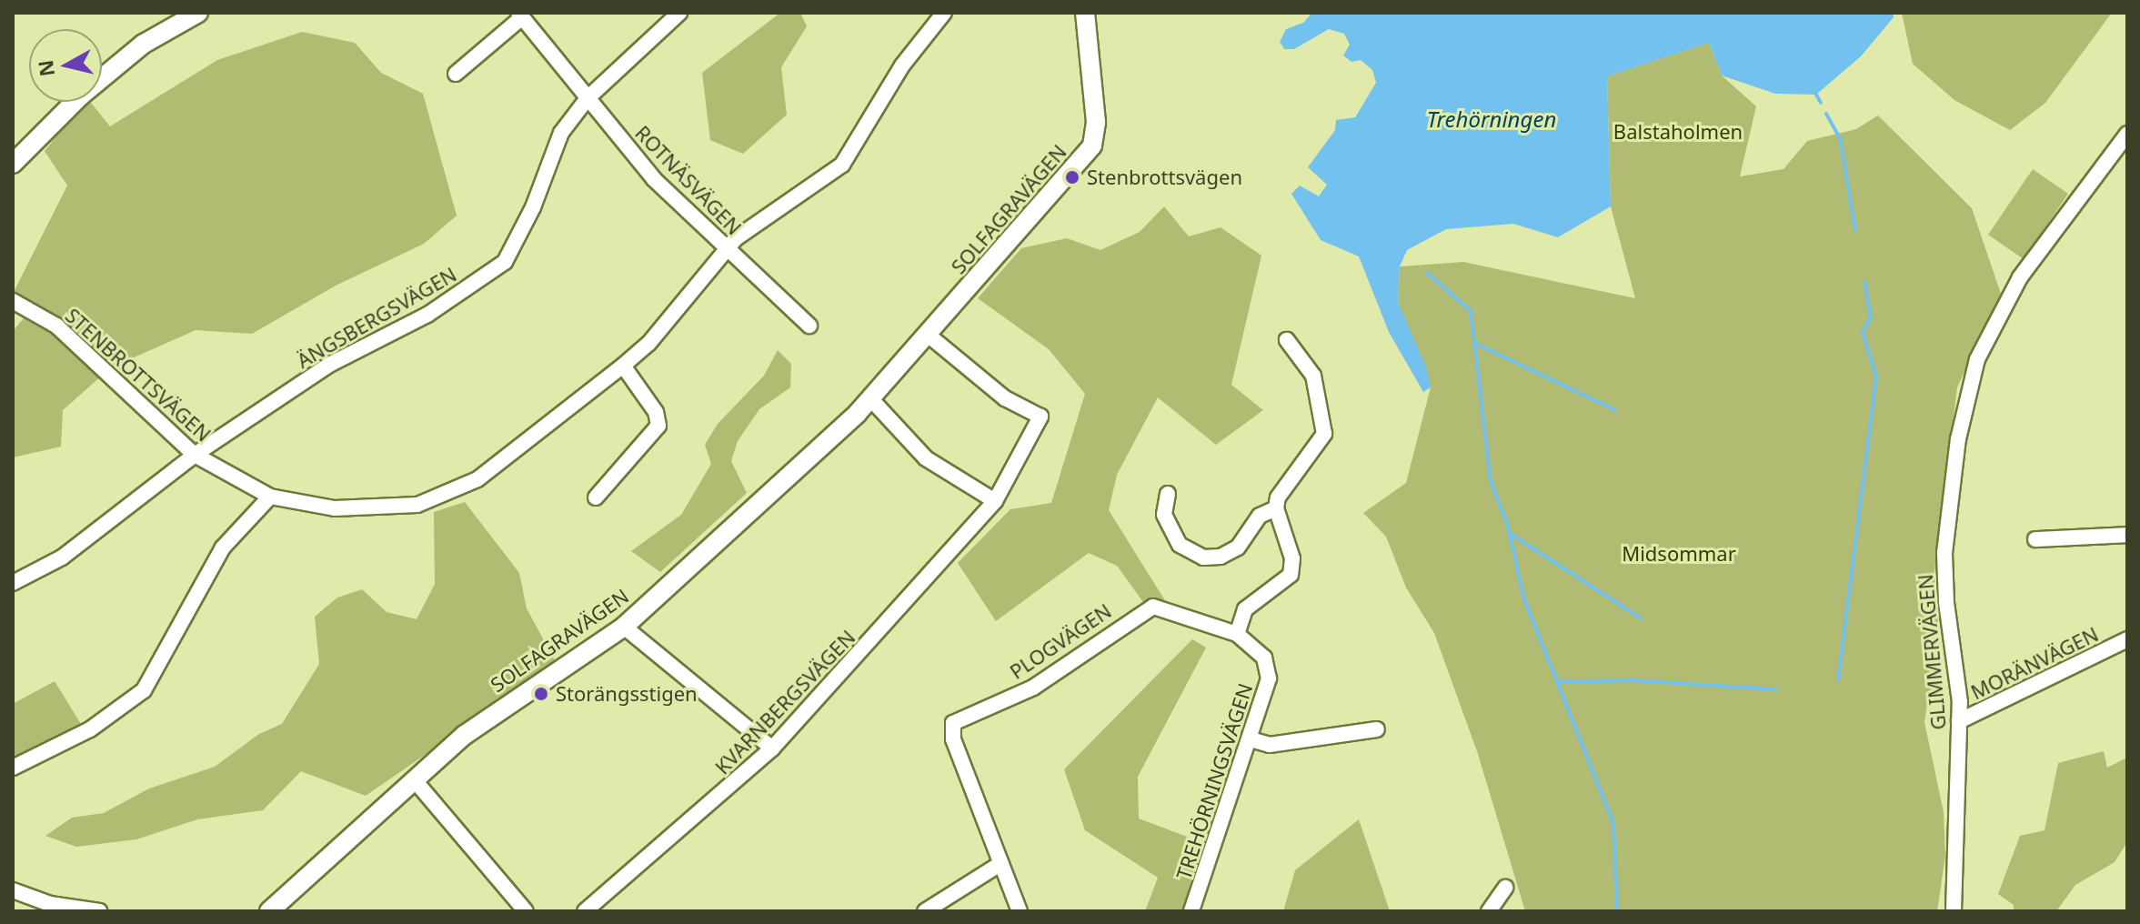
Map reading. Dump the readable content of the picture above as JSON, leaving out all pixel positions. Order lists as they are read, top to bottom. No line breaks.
{"streets":{"street":["ROTNÄSVÄGEN","SOLFAGRAVÄGEN","ÄNGSBERGSVÄGEN","STENBROTTSVÄGEN","PLOGVÄGEN","GLIMMERVÄGEN","MORÄNVÄGEN","KVARNBERGSVÄGEN","TREHÖRNINGSVÄGEN"]},"crossings":[["ROTNÄSVÄGEN","ÄNGSBERGSVÄGEN"],["ROTNÄSVÄGEN","STENBROTTSVÄGEN"],["ÄNGSBERGSVÄGEN","STENBROTTSVÄGEN"],["PLOGVÄGEN","TREHÖRNINGSVÄGEN"],["GLIMMERVÄGEN","MORÄNVÄGEN"]],"water":["Trehörningen"],"parks":["Balstaholmen","Midsommar"],"places":["Stenbrottsvägen","Storängsstigen"],"north":"left"}
